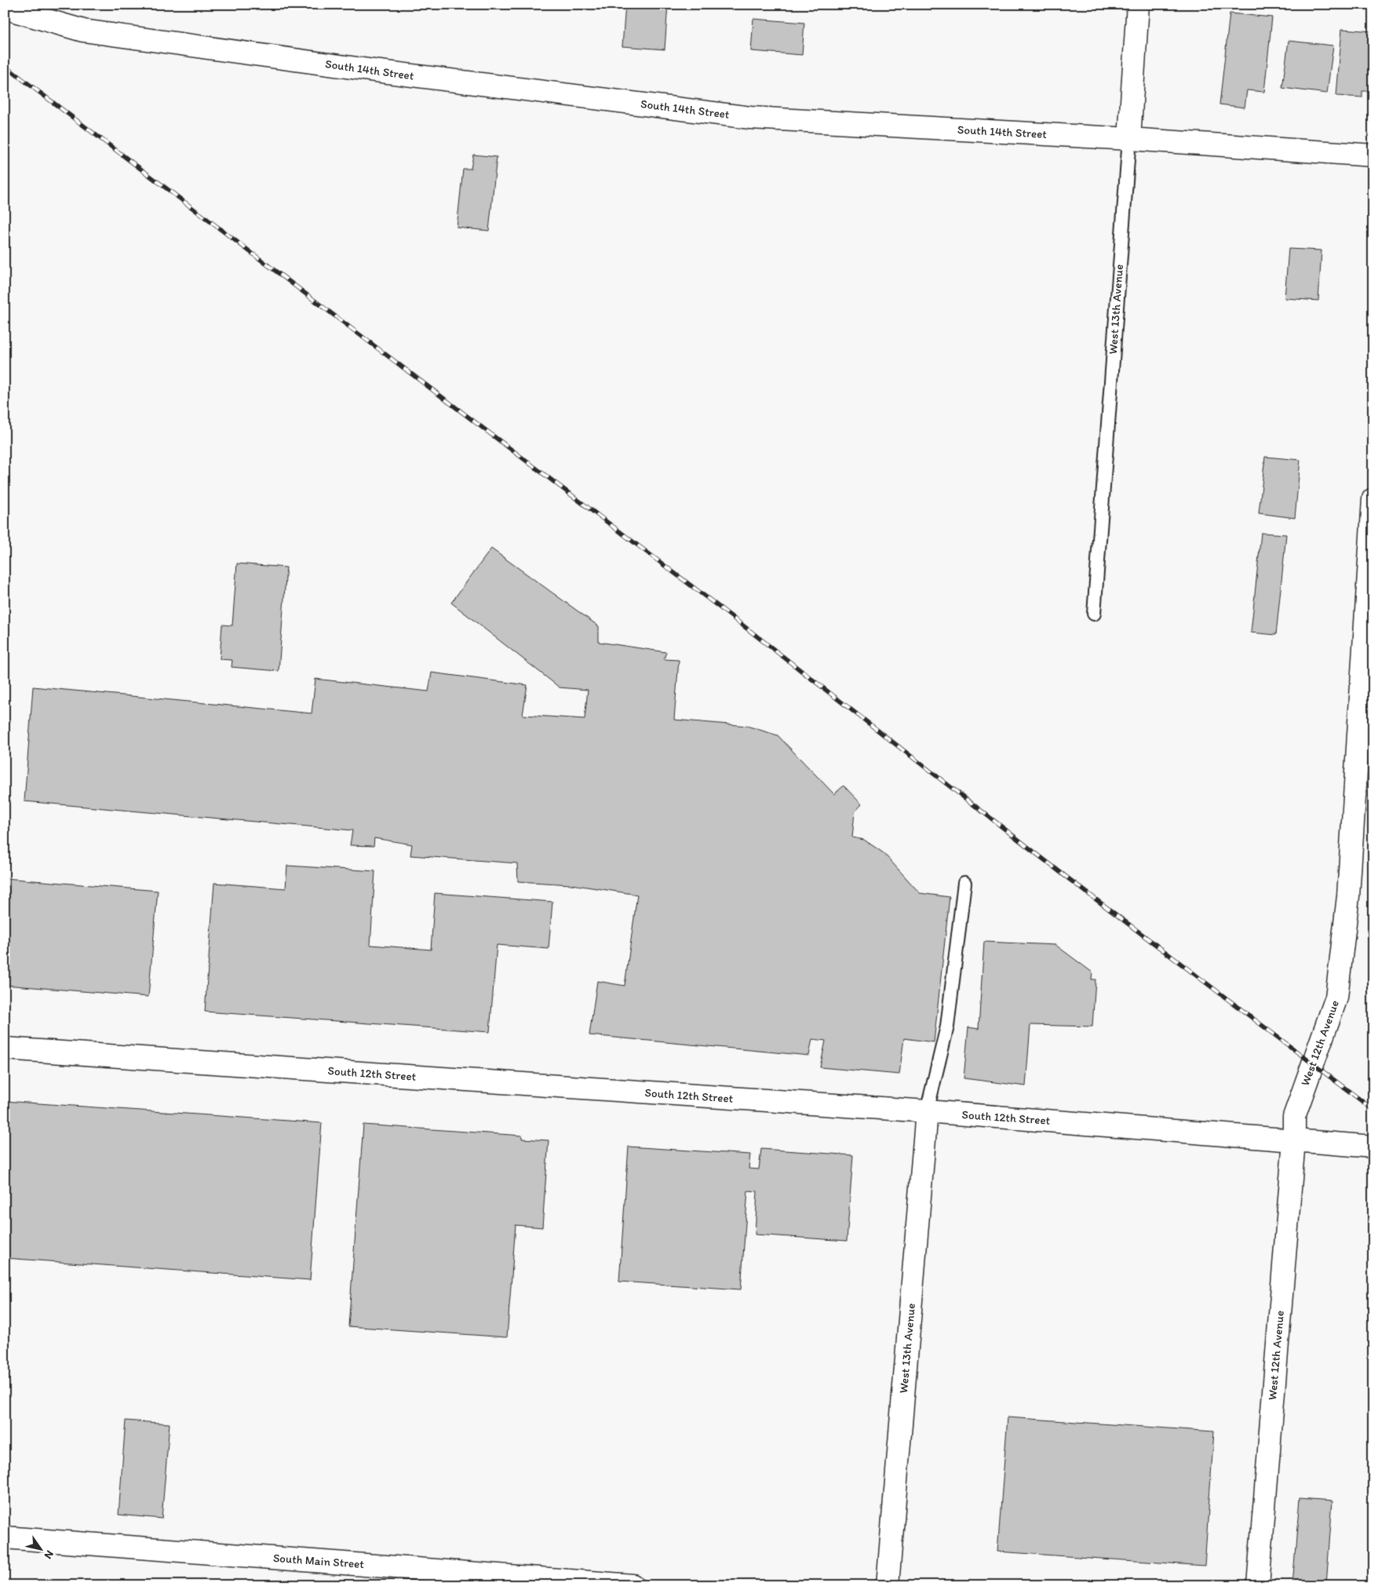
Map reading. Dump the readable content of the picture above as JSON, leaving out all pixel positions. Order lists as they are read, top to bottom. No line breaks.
{"streets":{"street":["South 14th Street","West 13th Avenue","West 12th Avenue","South 12th Street","South Main Street"]},"crossings":[["South 14th Street","West 13th Avenue"],["West 13th Avenue","South 12th Street"],["West 12th Avenue","South 12th Street"]],"north":"bottom right"}
